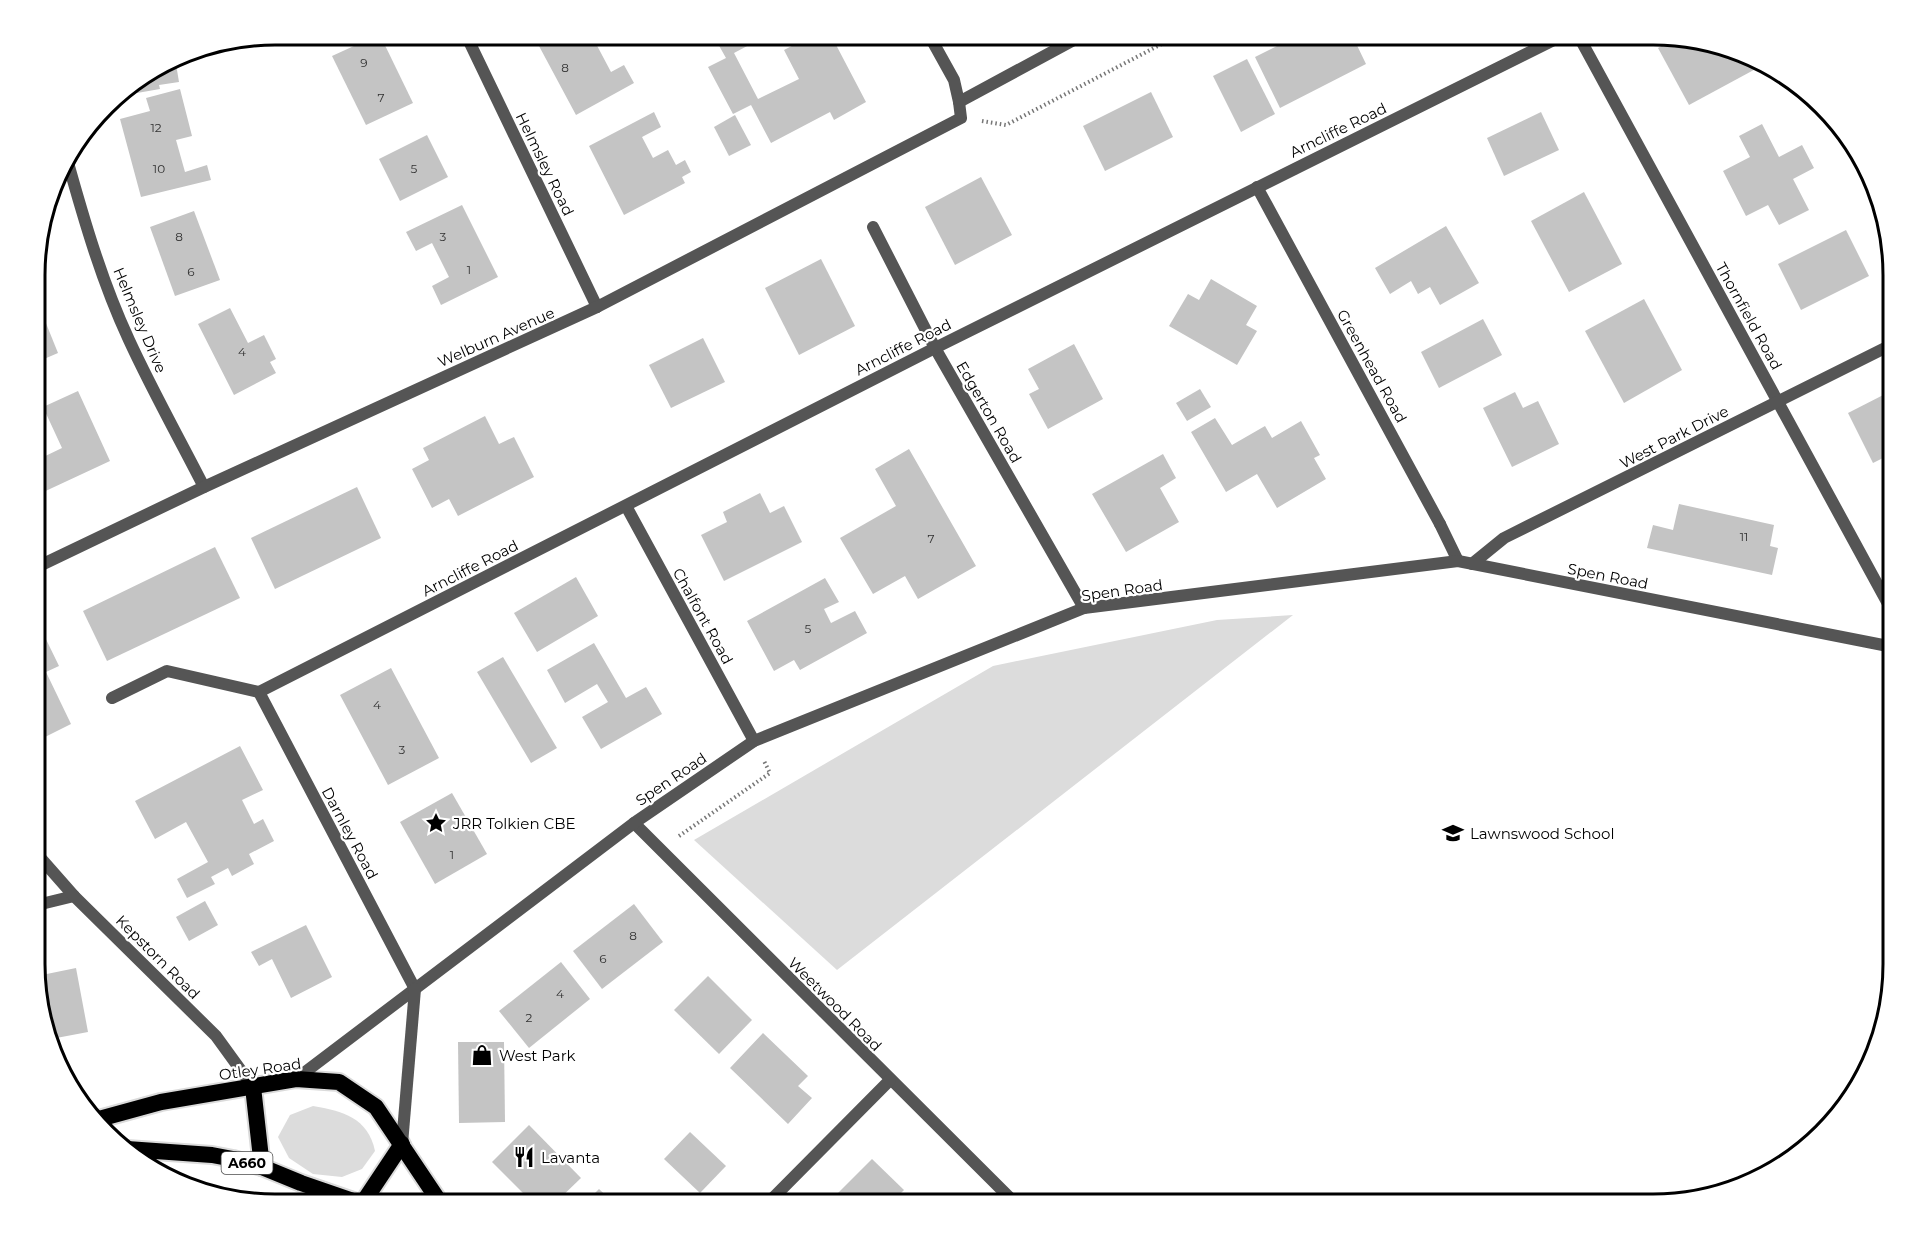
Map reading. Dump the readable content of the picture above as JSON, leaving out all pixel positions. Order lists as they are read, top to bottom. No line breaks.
{"streets":{"highway":["Otley Road","A660"],"street":["Arncliffe Road","Helmsley Road","Thornfield Road","Helmsley Drive","Welburn Avenue","Greenhead Road","Edgerton Road","West Park Drive","Spen Road","Chalfont Road","Darnley Road","Kepstorn Road","Weetwood Road"]},"crossings":[["Arncliffe Road","Greenhead Road"],["Arncliffe Road","Edgerton Road"],["Arncliffe Road","Chalfont Road"],["Arncliffe Road","Darnley Road"],["Helmsley Road","Welburn Avenue"],["Thornfield Road","West Park Drive"],["Helmsley Drive","Welburn Avenue"],["Greenhead Road","Spen Road"],["Edgerton Road","Spen Road"],["West Park Drive","Spen Road"],["Spen Road","Chalfont Road"],["Spen Road","Darnley Road"],["Spen Road","Weetwood Road"],["Spen Road","Otley Road"],["Kepstorn Road","Otley Road"]],"places":{"place":["JRR Tolkien CBE"],"school or university":["Lawnswood School"],"shop":["West Park"],"restaurant":["Lavanta"]},"house_numbers":["9","8","7","12","10","5","8","3","1","6","4","11","7","5","4","3","1","8","6","4","2"]}
